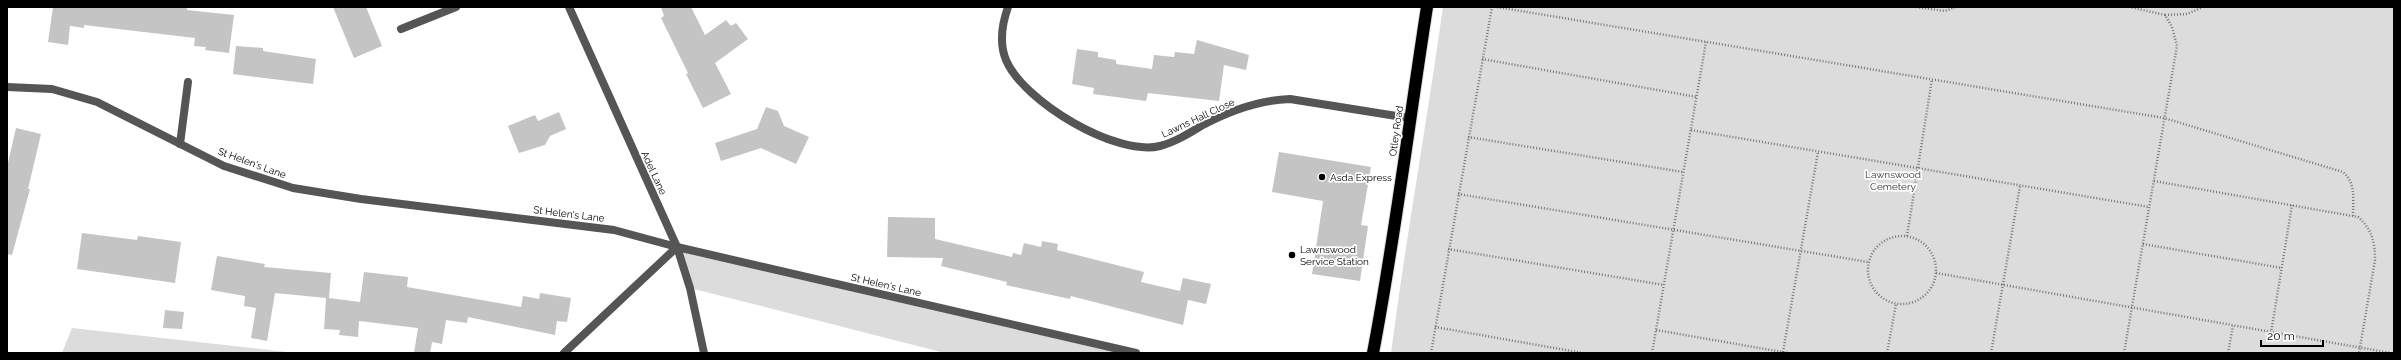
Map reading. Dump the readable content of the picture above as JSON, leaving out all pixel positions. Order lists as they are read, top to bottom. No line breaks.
{"streets":{"highway":["Otley Road"],"street":["Lawns Hall Close","St Helen's Lane","Adel Lane"]},"crossings":[["Lawns Hall Close","Otley Road"],["St Helen's Lane","Adel Lane"]],"parks":["Lawnswood Cemetery"],"places":["Asda Express","Lawnswood Service Station"],"scale_bar":"20 m"}
